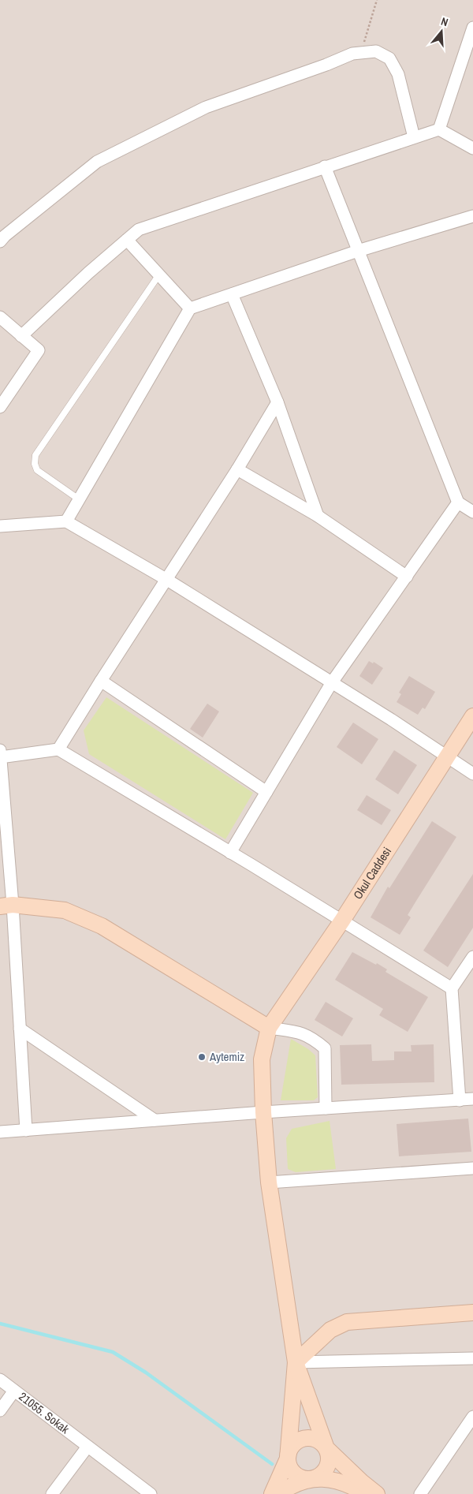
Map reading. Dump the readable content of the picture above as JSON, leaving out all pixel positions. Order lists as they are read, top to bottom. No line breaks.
{"streets":{"street":["Okul Caddesi","21055. Sokak"]},"places":["Aytemiz"],"north":"top"}
